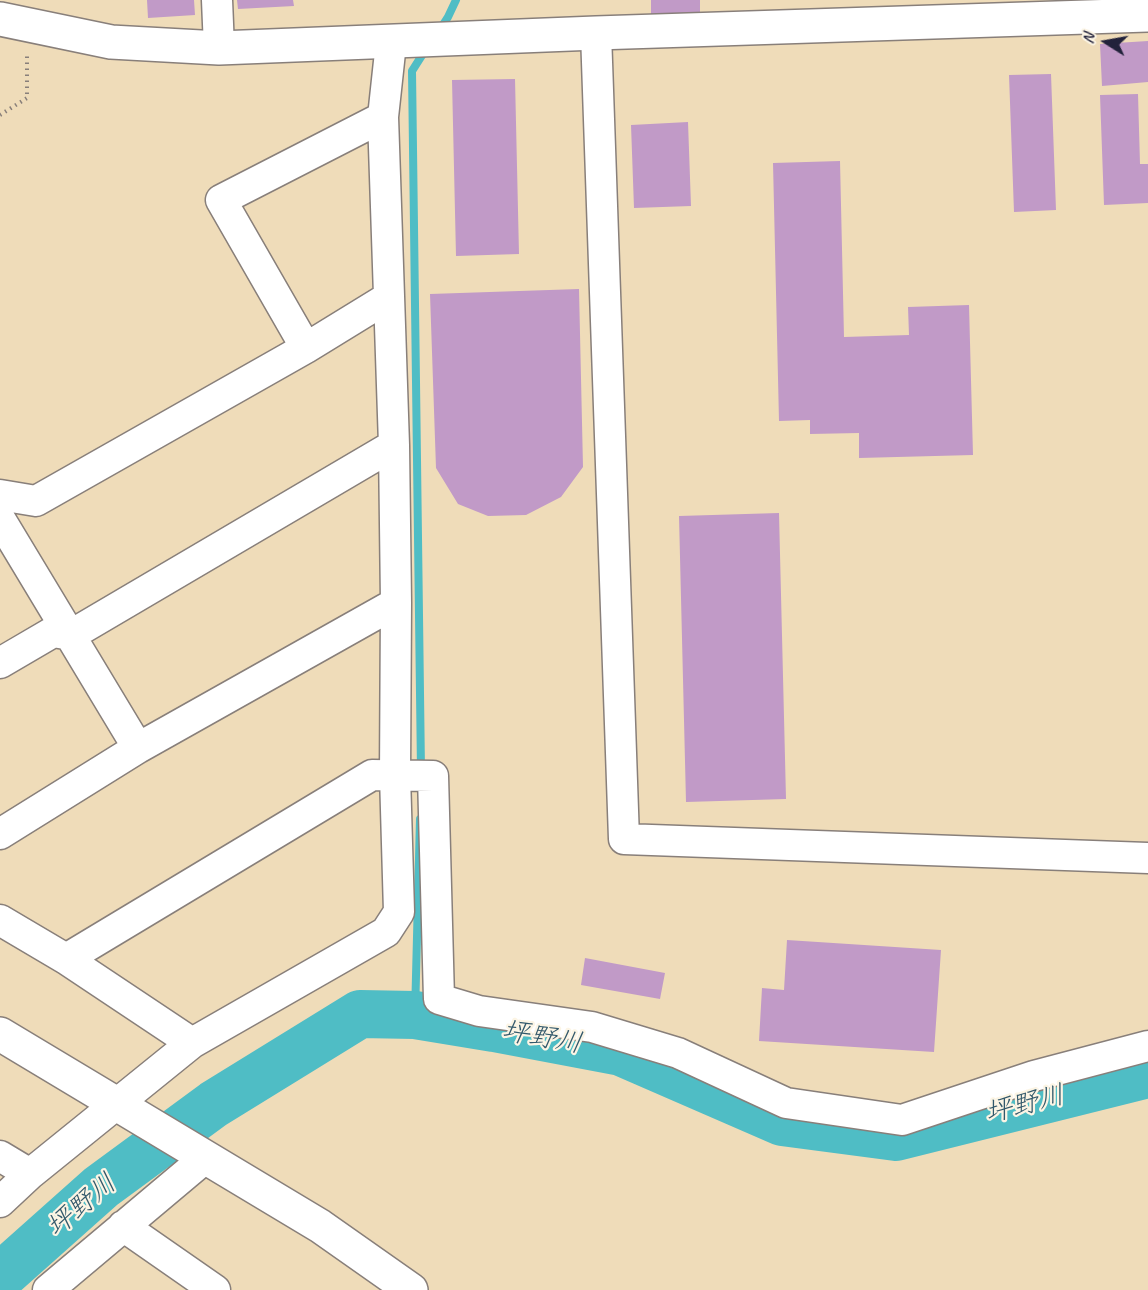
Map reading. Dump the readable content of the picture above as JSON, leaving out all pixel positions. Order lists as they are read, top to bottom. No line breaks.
{"water":["坪野川"],"north":"left"}
